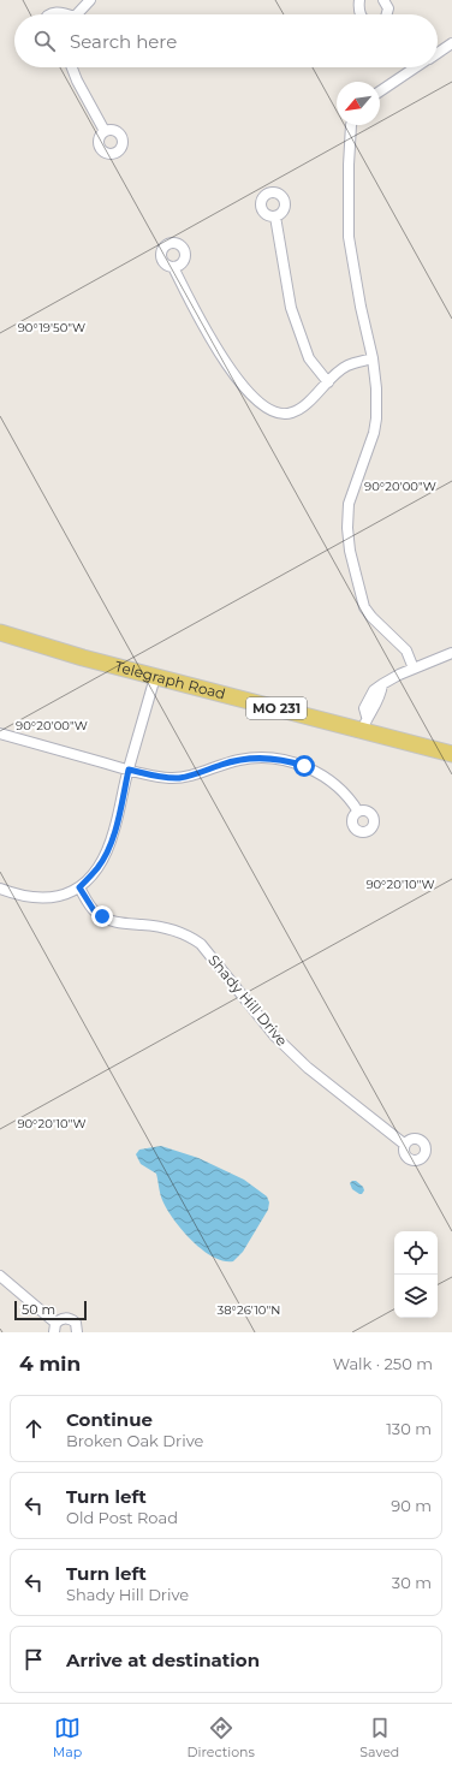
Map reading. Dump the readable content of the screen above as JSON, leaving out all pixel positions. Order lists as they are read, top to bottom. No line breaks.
{"streets":{"main road":["Telegraph Road","MO 231"],"street":["Shady Hill Drive"]},"scale_bar":"50 m","north":"bottom left","page":{"search":"Search here","scale":"50 m","heading":["4 min","Walk · 250 m"],"list":[["Continue","Broken Oak Drive","130 m"],["Turn left","Old Post Road","90 m"],["Turn left","Shady Hill Drive","30 m"],"Arrive at destination"],"nav":["Map","Directions","Saved"]},"coordinates":["90°19'50\"W","90°20'00\"W","90°20'10\"W","38°26'10\"N"]}
